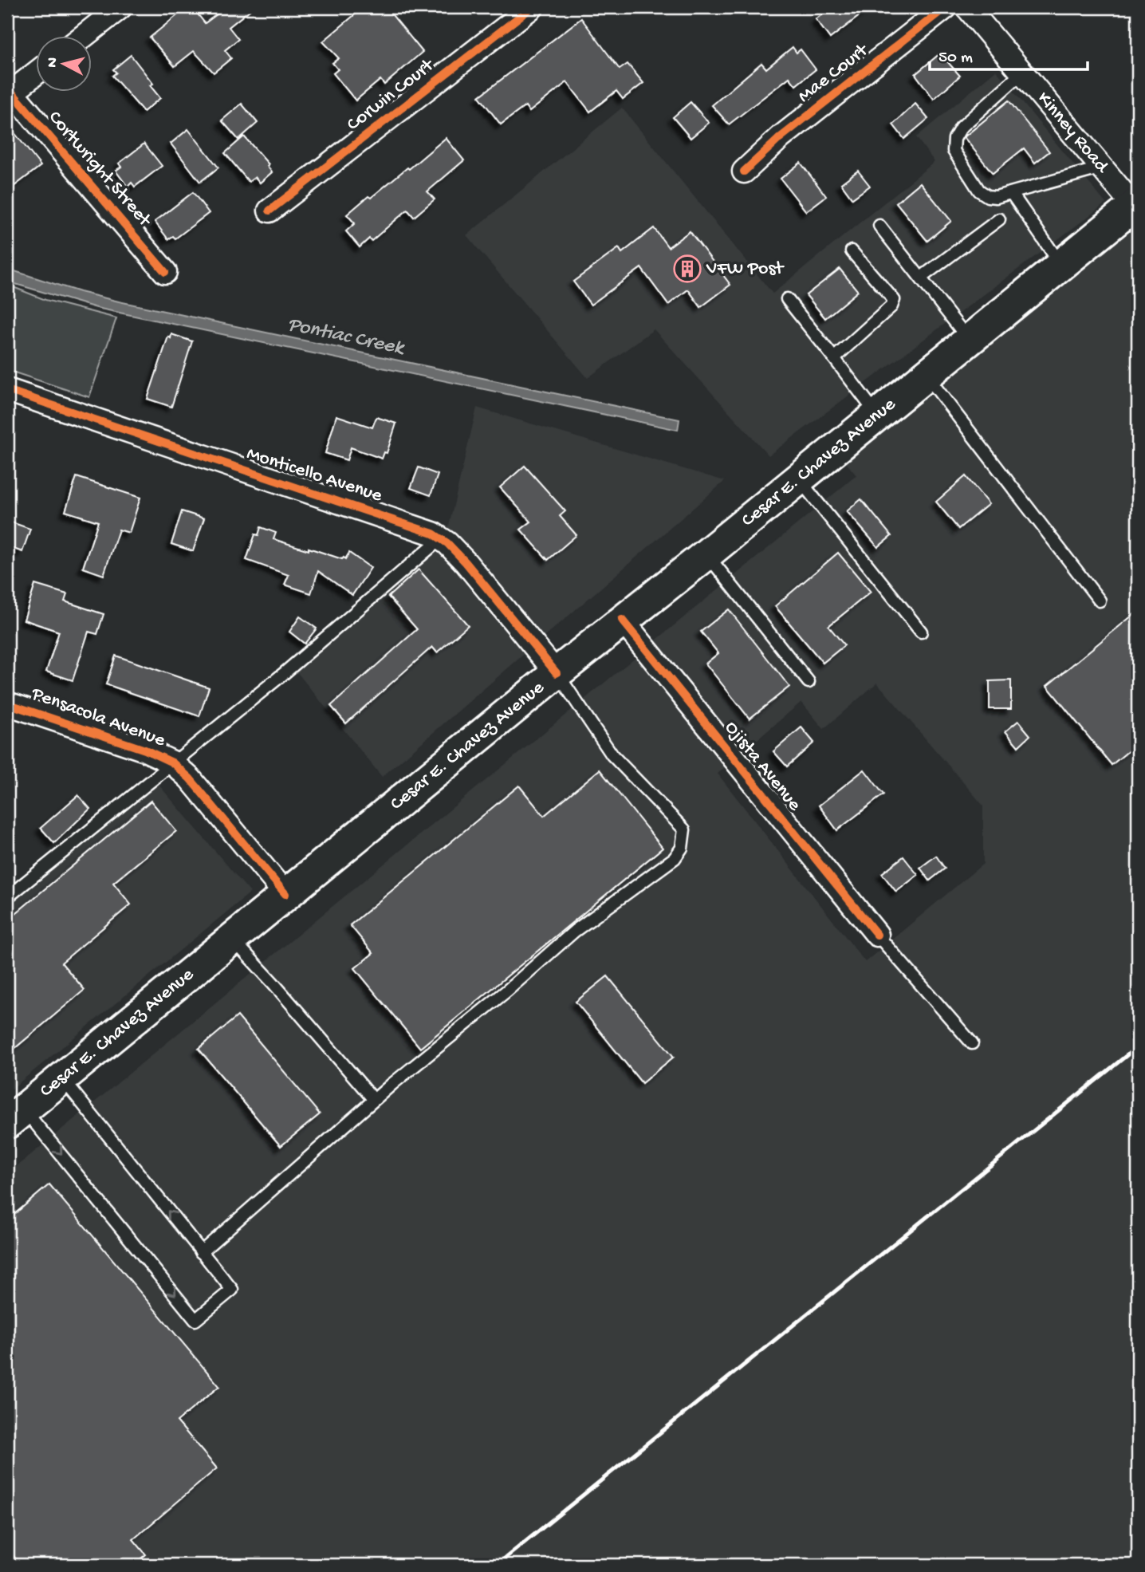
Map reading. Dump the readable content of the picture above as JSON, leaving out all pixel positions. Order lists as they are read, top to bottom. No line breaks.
{"streets":{"main road":["Cesar E. Chavez Avenue"],"street":["Mae Court","Corwin Court","Kinney Road","Cortwright Street","Monticello Avenue","Pensacola Avenue","Ojista Avenue"]},"crossings":[["Kinney Road","Cesar E. Chavez Avenue"],["Cesar E. Chavez Avenue","Monticello Avenue"],["Cesar E. Chavez Avenue","Pensacola Avenue"],["Cesar E. Chavez Avenue","Ojista Avenue"]],"water":["Pontiac Creek"],"places":{"building":["VFW Post"]},"scale_bar":"50 m","north":"left"}
